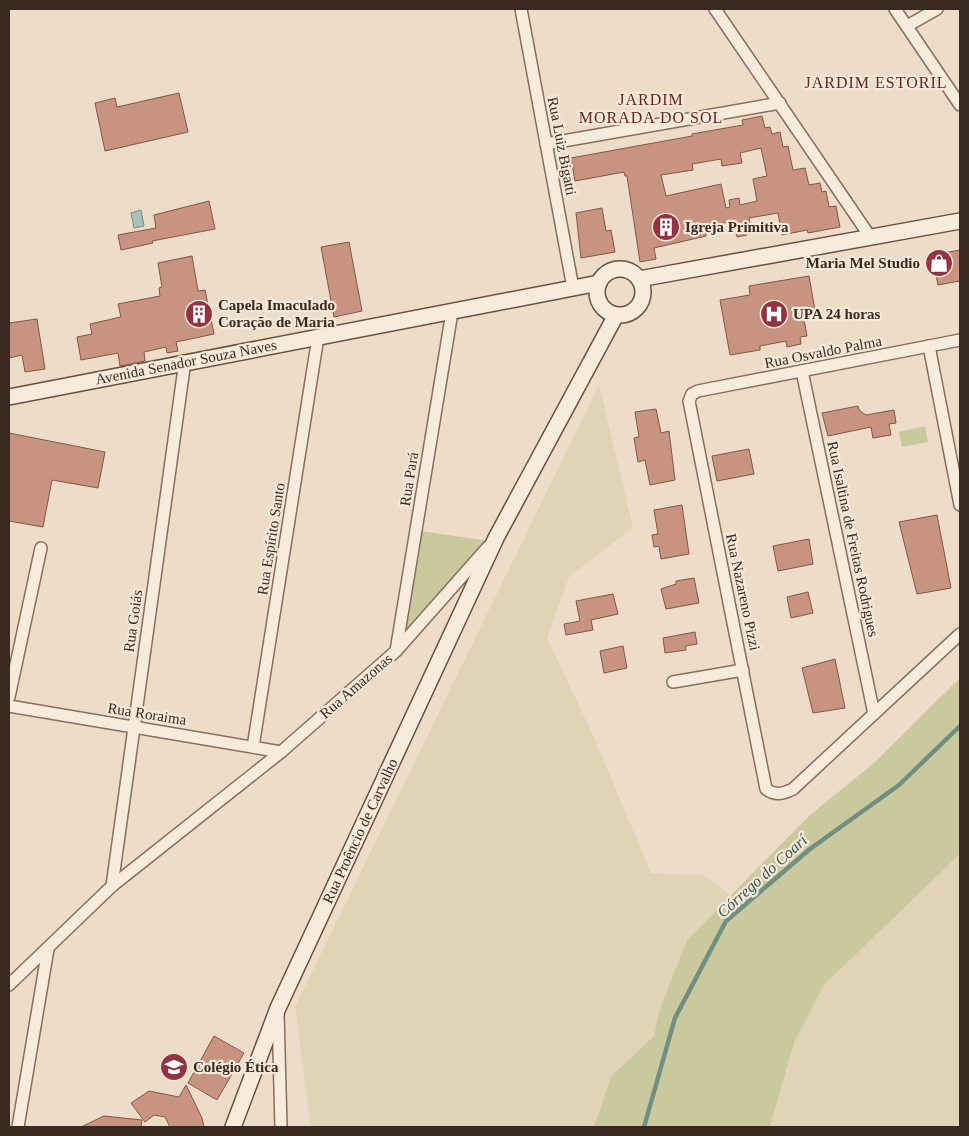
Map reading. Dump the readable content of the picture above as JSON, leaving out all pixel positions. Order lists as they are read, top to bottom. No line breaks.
{"streets":{"street":["Rua Luiz Bigatti","Rua Osvaldo Palma","Avenida Senador Souza Naves","Rua Pará","Rua Espírito Santo","Rua Isaltina de Freitas Rodrigues","Rua Nazareno Pizzi","Rua Goiás","Rua Amazonas","Rua Roraima","Rua Proêncio de Carvalho"]},"crossings":[["Rua Luiz Bigatti","Avenida Senador Souza Naves"],["Rua Osvaldo Palma","Rua Isaltina de Freitas Rodrigues"],["Rua Osvaldo Palma","Rua Nazareno Pizzi"],["Avenida Senador Souza Naves","Rua Pará"],["Avenida Senador Souza Naves","Rua Espírito Santo"],["Avenida Senador Souza Naves","Rua Goiás"],["Avenida Senador Souza Naves","Rua Amazonas"],["Rua Pará","Rua Amazonas"],["Rua Espírito Santo","Rua Roraima"],["Rua Isaltina de Freitas Rodrigues","Rua Nazareno Pizzi"],["Rua Goiás","Rua Amazonas"],["Rua Goiás","Rua Roraima"],["Rua Amazonas","Rua Roraima"],["Rua Amazonas","Rua Proêncio de Carvalho"]],"districts":["JARDIM ESTORIL","JARDIM MORADA DO SOL"],"water":["Córrego do Coarí"],"places":{"building":["Igreja Primitiva","Capela Imaculado Coração de Maria"],"shop":["Maria Mel Studio"],"hospital":["UPA 24 horas"],"school or university":["Colégio Ética"]}}
